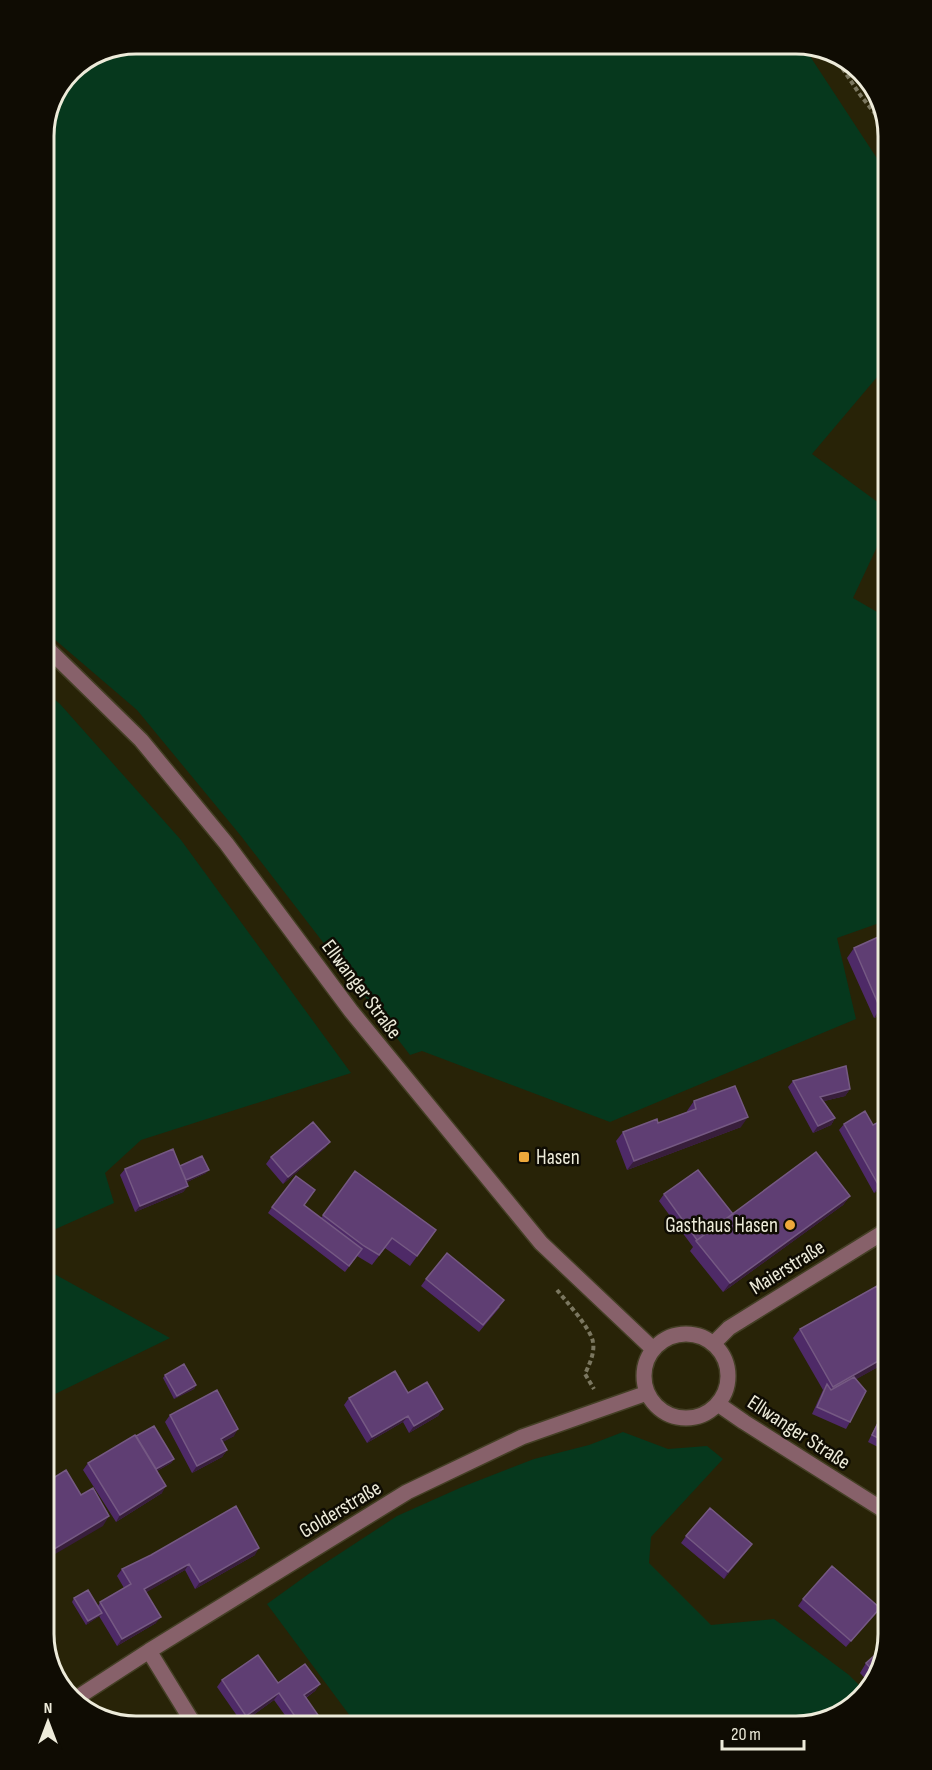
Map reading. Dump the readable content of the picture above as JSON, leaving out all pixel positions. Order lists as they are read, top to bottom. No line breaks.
{"streets":{"street":["Ellwanger Straße","Maierstraße","Golderstraße"]},"crossings":[["Ellwanger Straße","Maierstraße"],["Ellwanger Straße","Golderstraße"],["Maierstraße","Golderstraße"]],"places":{"transit":["Hasen"],"other":["Gasthaus Hasen"]},"scale_bar":"20 m","north":"top"}
